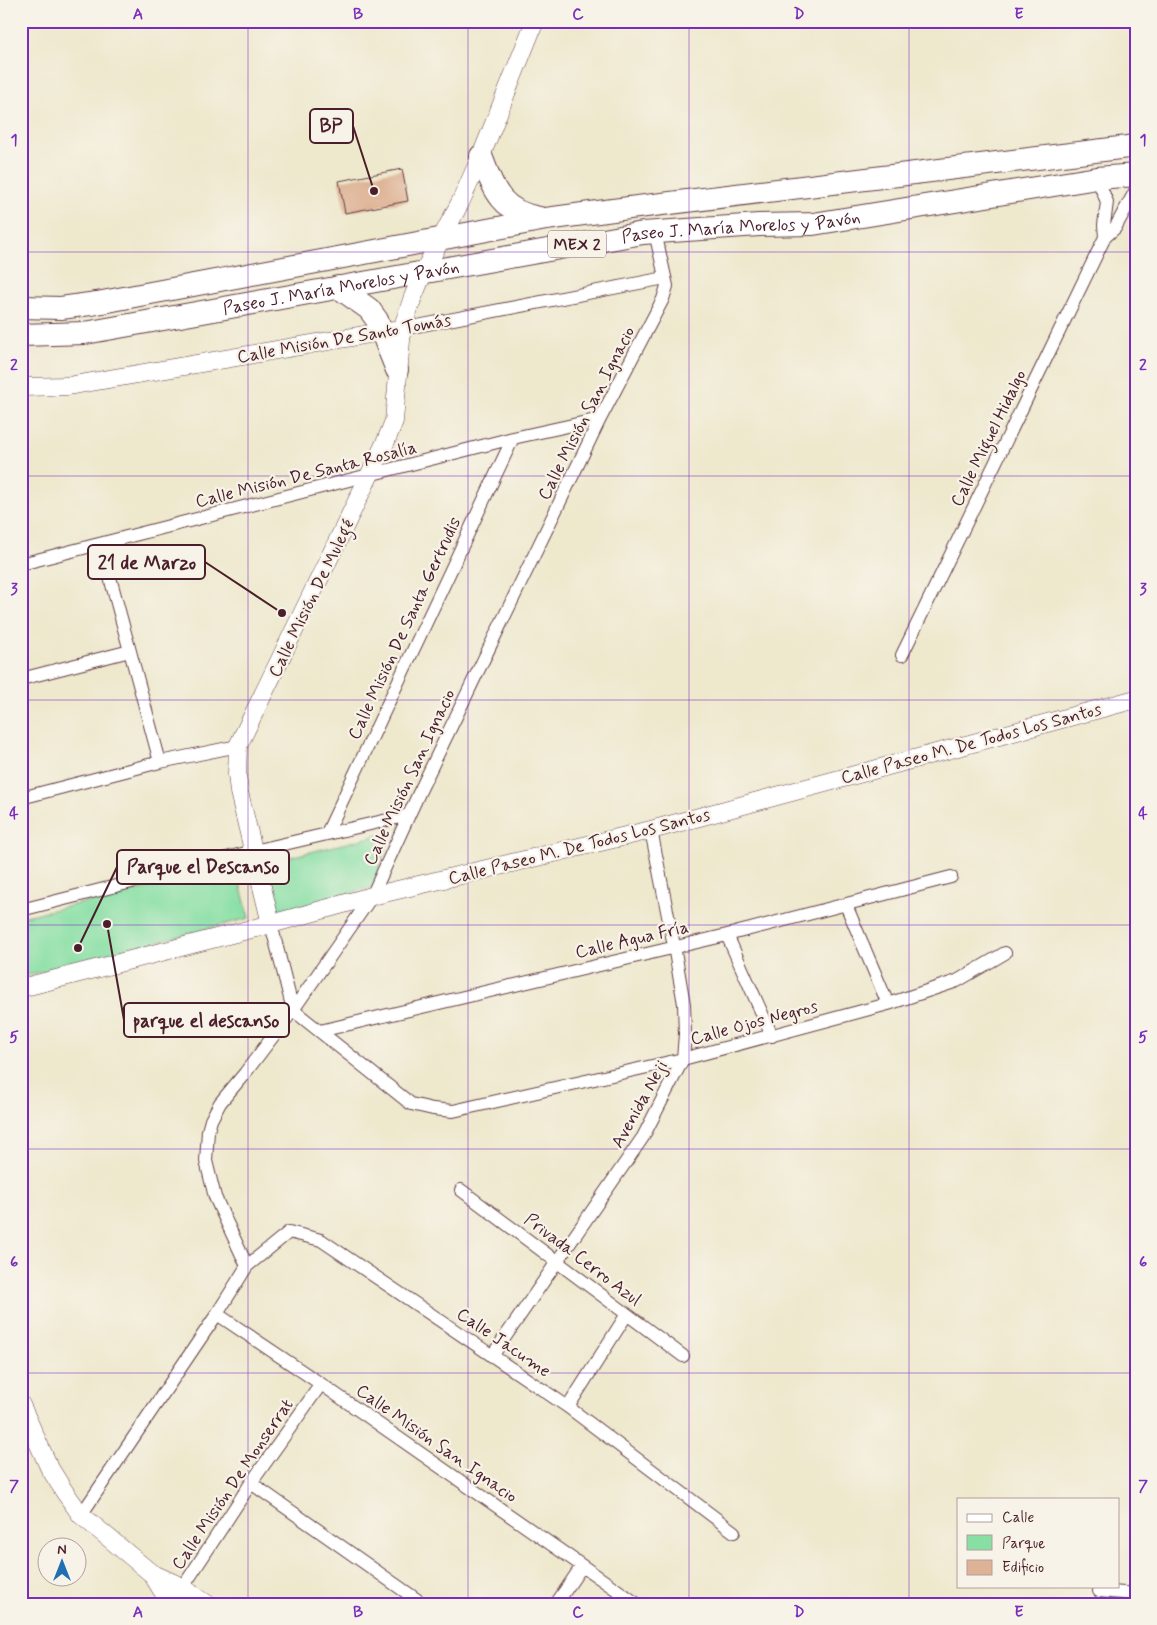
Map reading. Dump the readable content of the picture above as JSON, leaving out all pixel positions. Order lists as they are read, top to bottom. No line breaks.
{"streets":{"highway":["Paseo J. María Morelos y Pavón","MEX 2"],"main road":["Calle Misión De Santo Tomás","Calle Misión De Mulegé","Calle Paseo M. De Todos Los Santos"],"street":["Calle Misión San Ignacio","Calle Miguel Hidalgo","Calle Misión De Santa Rosalía","Calle Misión De Santa Gertrudis","Calle Agua Fría","Calle Ojos Negros","Avenida Neji","Privada Cerro Azul","Calle Jacume","Calle Misión De Monserrat"]},"crossings":[["Paseo J. María Morelos y Pavón","Calle Misión San Ignacio"],["Paseo J. María Morelos y Pavón","Calle Miguel Hidalgo"],["Calle Misión De Santo Tomás","Calle Misión San Ignacio"],["Calle Misión San Ignacio","Calle Misión De Santa Rosalía"],["Calle Misión San Ignacio","Calle Paseo M. De Todos Los Santos"],["Calle Misión San Ignacio","Calle Jacume"],["Calle Misión San Ignacio","Calle Misión De Monserrat"],["Calle Misión De Santa Rosalía","Calle Misión De Mulegé"],["Calle Misión De Santa Rosalía","Calle Misión De Santa Gertrudis"],["Calle Misión De Mulegé","Calle Paseo M. De Todos Los Santos"],["Calle Paseo M. De Todos Los Santos","Avenida Neji"],["Calle Agua Fría","Calle Ojos Negros"],["Calle Agua Fría","Avenida Neji"],["Calle Ojos Negros","Avenida Neji"],["Avenida Neji","Privada Cerro Azul"],["Avenida Neji","Calle Jacume"]],"places":["BP","21 de Marzo","parque el descanso","Parque el Descanso"],"legend":["Calle","Parque","Edificio"],"north":"top","grid":{"columns":["A","B","C","D","E"],"rows":["1","2","3","4","5","6","7"]}}
